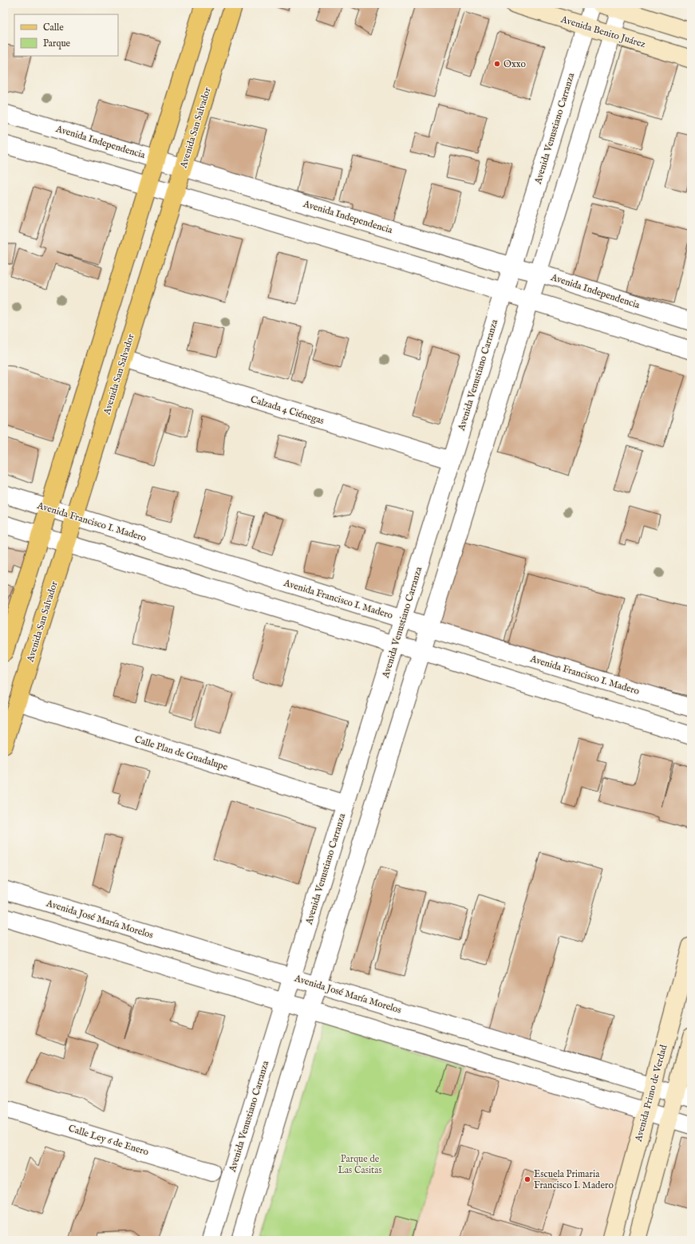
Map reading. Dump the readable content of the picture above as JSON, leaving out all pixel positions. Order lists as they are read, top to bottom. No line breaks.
{"streets":{"main road":["Avenida Benito Juárez","Avenida San Salvador","Avenida Primo de Verdad"],"street":["Avenida Venustiano Carranza","Avenida Independencia","Calzada 4 Ciénegas","Avenida Francisco I. Madero","Calle Plan de Guadalupe","Avenida José María Morelos","Calle Ley 6 de Enero"]},"crossings":[["Avenida Benito Juárez","Avenida Venustiano Carranza"],["Avenida San Salvador","Avenida Independencia"],["Avenida San Salvador","Calzada 4 Ciénegas"],["Avenida San Salvador","Avenida Francisco I. Madero"],["Avenida San Salvador","Calle Plan de Guadalupe"],["Avenida Venustiano Carranza","Avenida Independencia"],["Avenida Venustiano Carranza","Calzada 4 Ciénegas"],["Avenida Venustiano Carranza","Avenida Francisco I. Madero"],["Avenida Venustiano Carranza","Calle Plan de Guadalupe"],["Avenida Venustiano Carranza","Avenida José María Morelos"],["Avenida José María Morelos","Avenida Primo de Verdad"]],"parks":["Parque de Las Casitas"],"places":["Oxxo","Escuela Primaria Francisco I. Madero"],"legend":["Calle","Parque"]}
